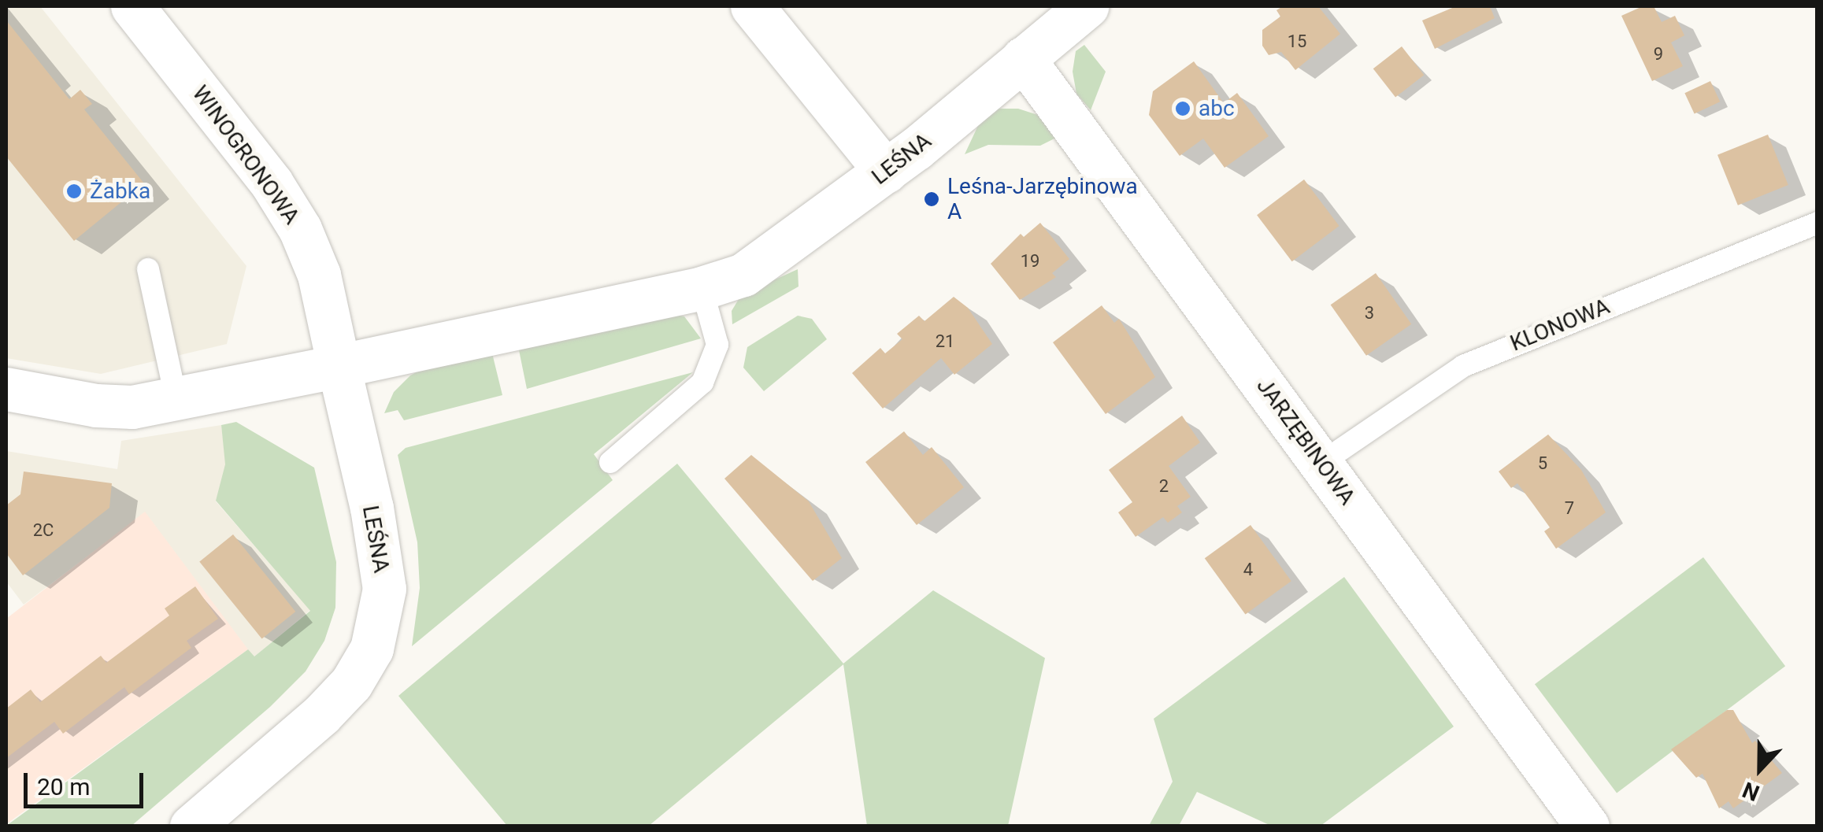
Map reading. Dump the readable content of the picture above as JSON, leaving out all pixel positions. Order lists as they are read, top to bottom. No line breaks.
{"streets":{"street":["WINOGRONOWA","LEŚNA","JARZĘBINOWA"],"lane":["KLONOWA"]},"crossings":[["WINOGRONOWA","LEŚNA"],["LEŚNA","JARZĘBINOWA"],["KLONOWA","JARZĘBINOWA"]],"places":["abc","Żabka","Leśna-Jarzębinowa A"],"house_numbers":["15","9","19","3","21","5","2","7","2C","4"],"scale_bar":"20 m","north":"bottom"}
